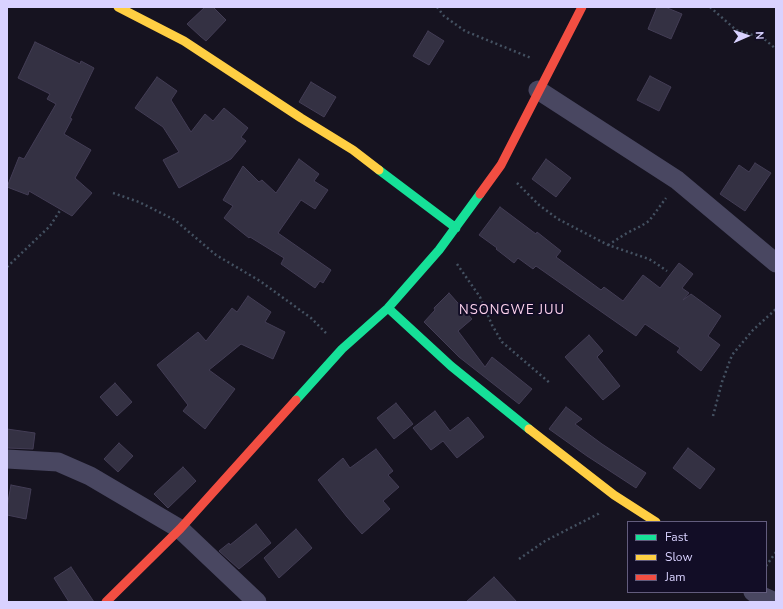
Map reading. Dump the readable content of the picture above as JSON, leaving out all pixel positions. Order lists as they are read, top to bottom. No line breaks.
{"districts":["NSONGWE JUU"],"legend":["Fast","Slow","Jam"],"north":"right"}
